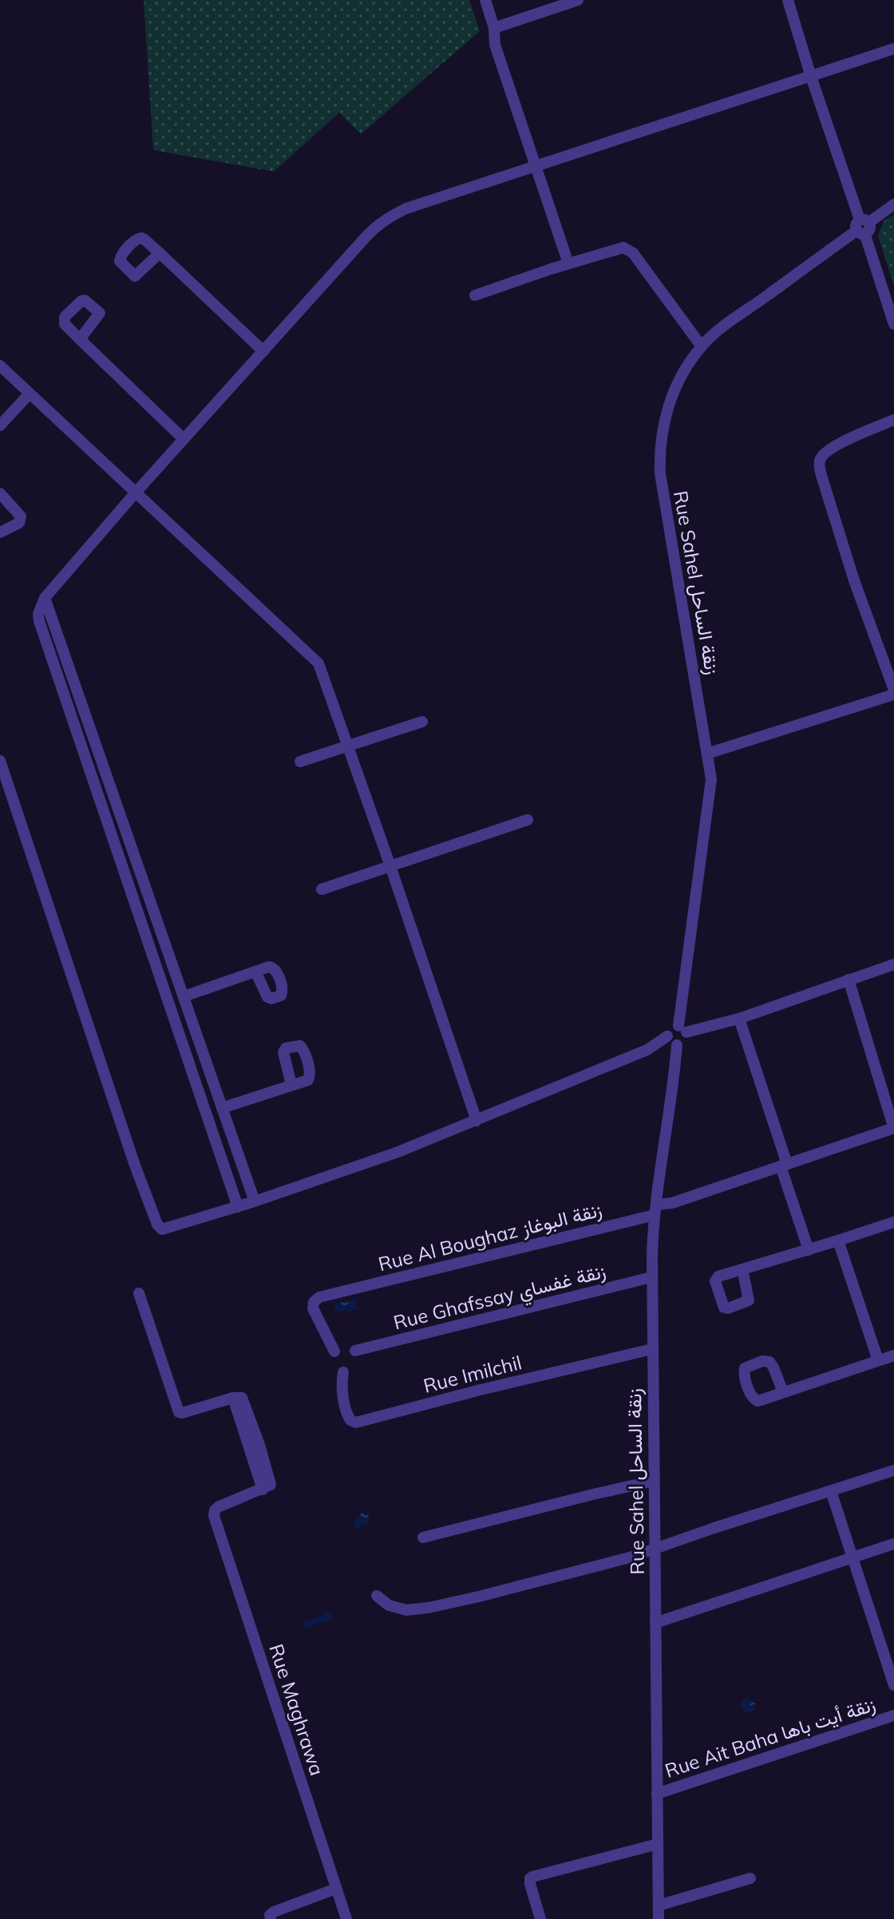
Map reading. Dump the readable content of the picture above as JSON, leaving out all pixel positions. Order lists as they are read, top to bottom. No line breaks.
{"streets":{"street":["Rue Sahel زنقة الساحل","Rue Al Boughaz زنقة البوغاز","Rue Ghafssay زنقة غفساي","Rue Imilchil","Rue Maghrawa","Rue Ait Baha زنقة أيت باها"]},"crossings":[["Rue Sahel زنقة الساحل","Rue Al Boughaz زنقة البوغاز"],["Rue Sahel زنقة الساحل","Rue Ghafssay زنقة غفساي"],["Rue Sahel زنقة الساحل","Rue Imilchil"],["Rue Sahel زنقة الساحل","Rue Ait Baha زنقة أيت باها"]]}
